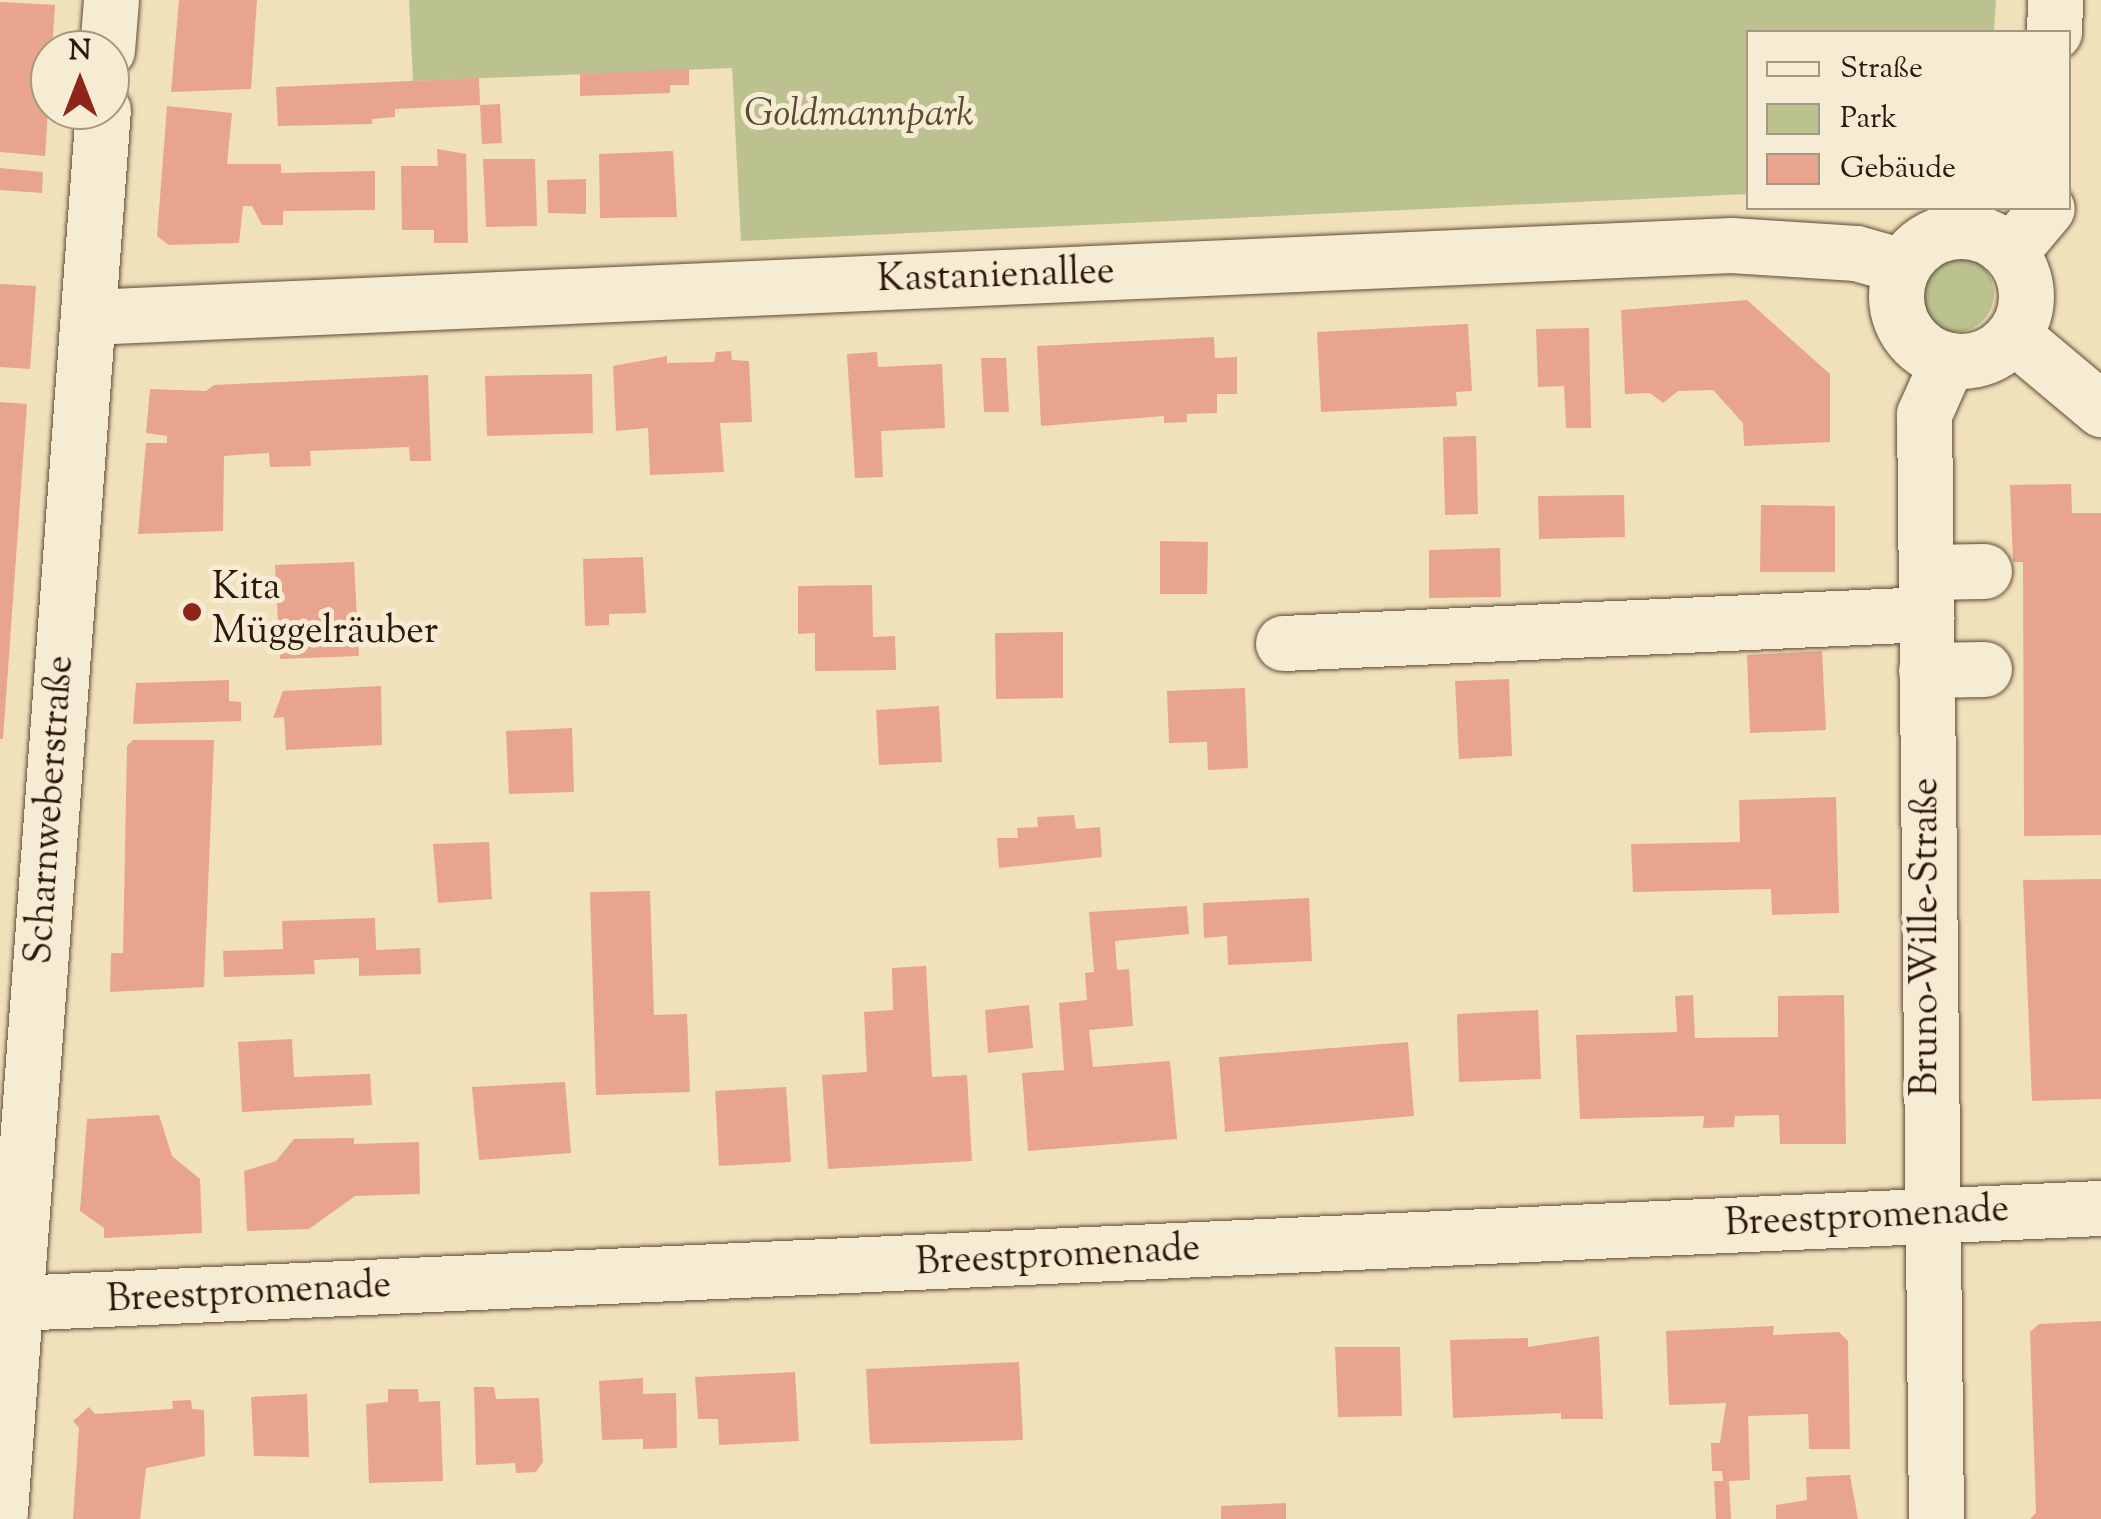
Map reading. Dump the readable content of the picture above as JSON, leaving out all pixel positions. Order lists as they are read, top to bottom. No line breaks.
{"streets":{"street":["Kastanienallee","Scharnweberstraße","Bruno-Wille-Straße","Breestpromenade"]},"crossings":[["Kastanienallee","Scharnweberstraße"],["Kastanienallee","Bruno-Wille-Straße"],["Scharnweberstraße","Breestpromenade"],["Bruno-Wille-Straße","Breestpromenade"]],"parks":["Goldmannpark"],"places":["Kita Müggelräuber"],"legend":["Straße","Park","Gebäude"],"north":"top"}
